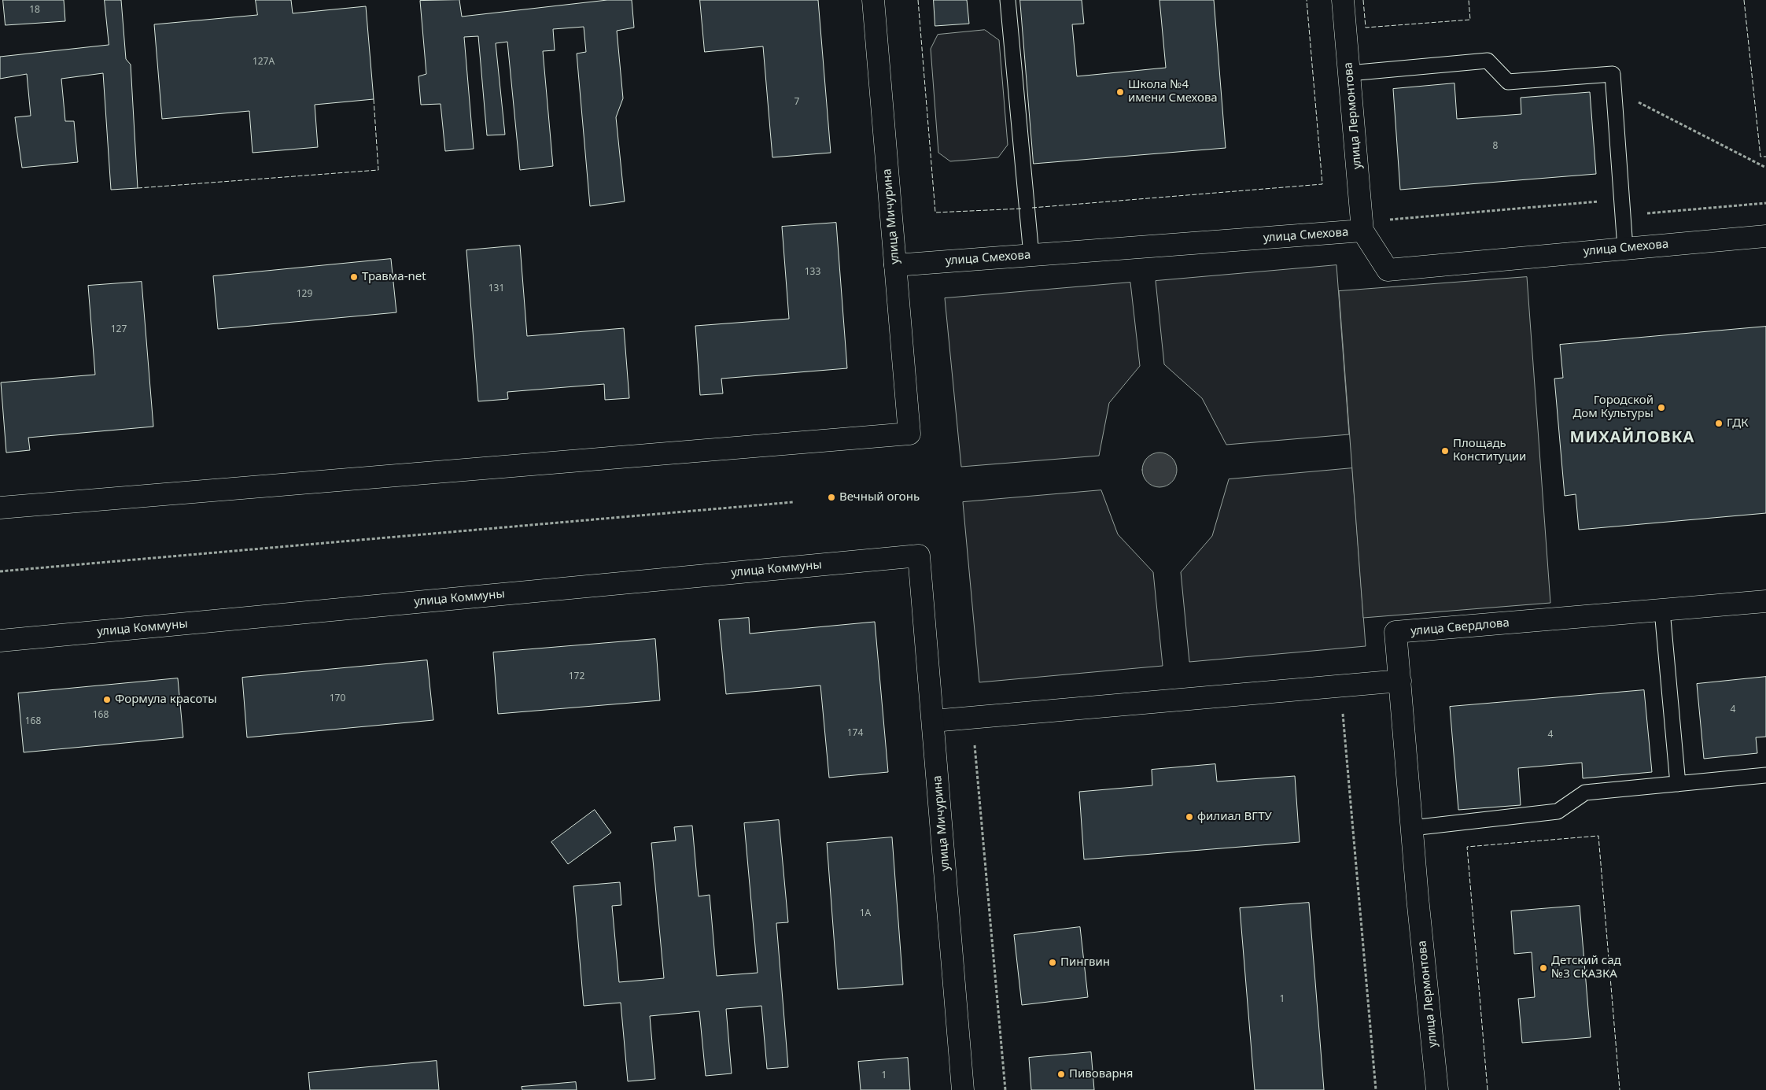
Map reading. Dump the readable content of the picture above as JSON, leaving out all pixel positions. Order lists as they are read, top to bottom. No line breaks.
{"streets":{"street":["улица Лермонтова","улица Мичурина","улица Смехова","улица Коммуны","улица Свердлова"]},"crossings":[["улица Лермонтова","улица Смехова"],["улица Лермонтова","улица Свердлова"],["улица Мичурина","улица Смехова"],["улица Мичурина","улица Коммуны"]],"districts":["МИХАЙЛОВКА"],"places":["Школа №4 имени Смехова","Травма-net","Городской Дом Культуры","ГДК","Площадь Конституции","Вечный огонь","Формула красоты","филиал ВГТУ","Пингвин","Детский сад №3 СКАЗКА","Пивоварня"],"house_numbers":["18","127А","7","8","133","131","129","127","172","170","4","168","168","174","4","1А","1","1"]}
